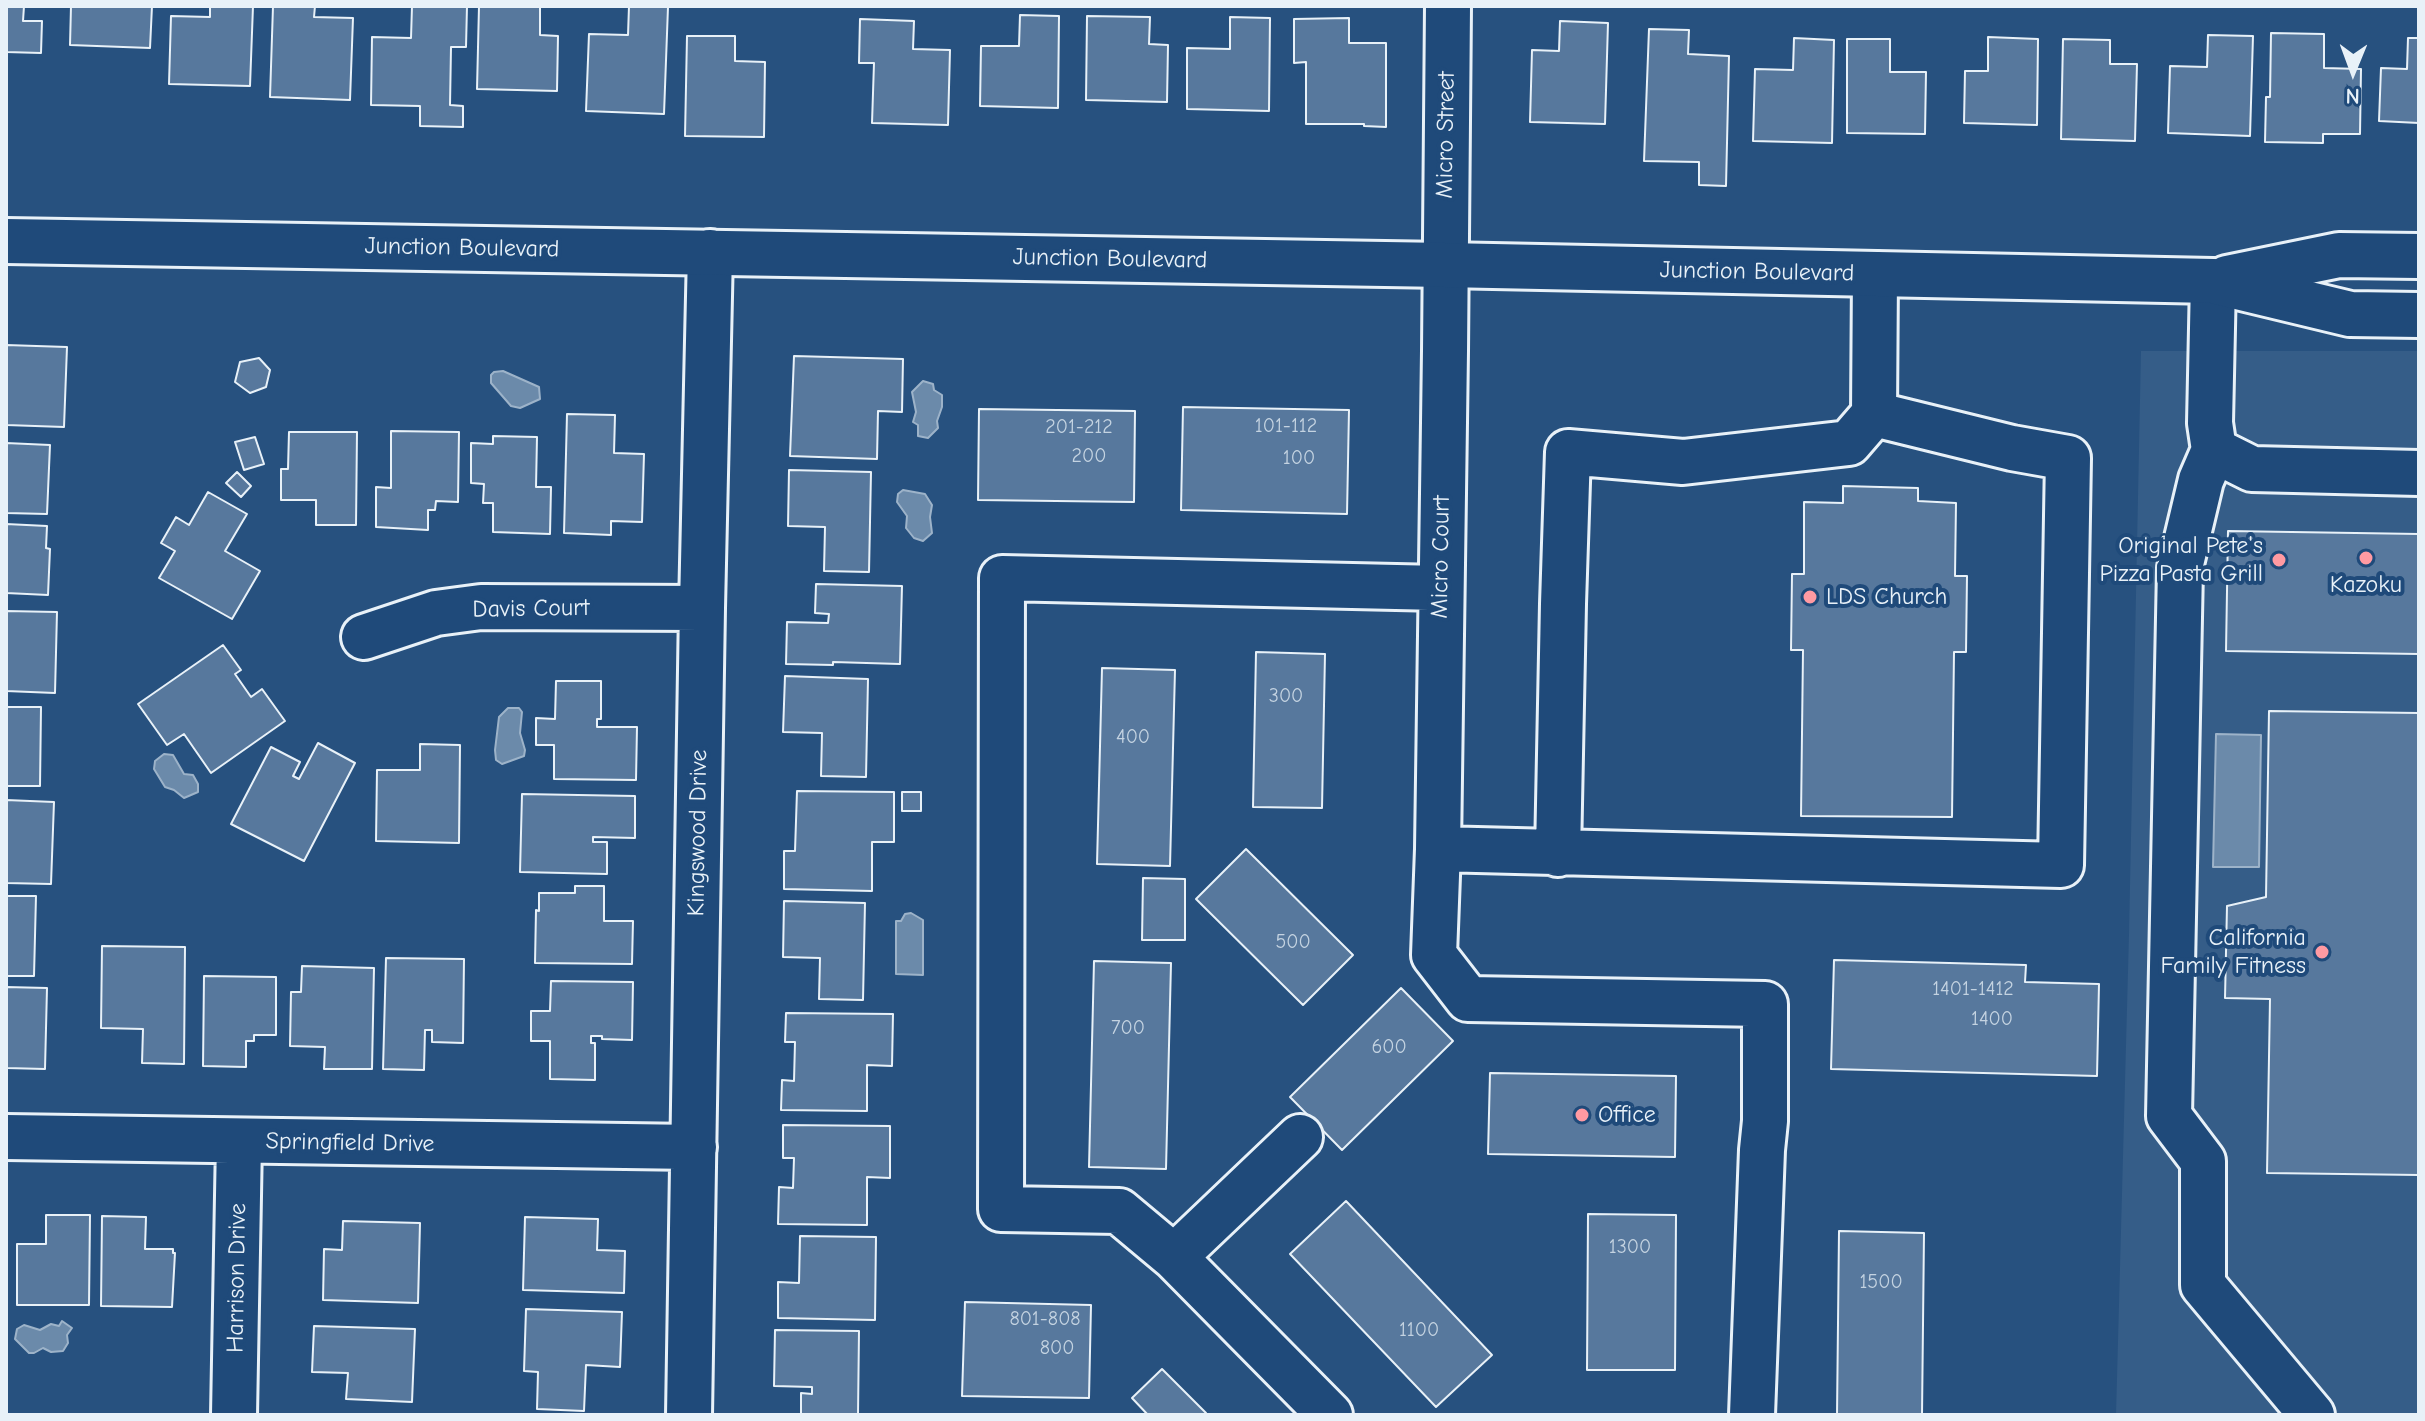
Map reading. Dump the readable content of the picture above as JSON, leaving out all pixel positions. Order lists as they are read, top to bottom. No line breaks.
{"streets":{"street":["Micro Street","Junction Boulevard","Micro Court","Davis Court","Kingswood Drive","Springfield Drive","Harrison Drive"]},"crossings":[["Micro Street","Junction Boulevard"],["Micro Street","Micro Court"],["Junction Boulevard","Micro Court"],["Junction Boulevard","Kingswood Drive"],["Davis Court","Kingswood Drive"],["Kingswood Drive","Springfield Drive"],["Springfield Drive","Harrison Drive"]],"places":["Kazoku","Original Pete's Pizza Pasta Grill","LDS Church","California Family Fitness","Office"],"house_numbers":["101-112","201-212","200","100","300","400","500","1401-1412","1400","700","600","1300","1500","801-808","1100","800"],"north":"bottom"}
